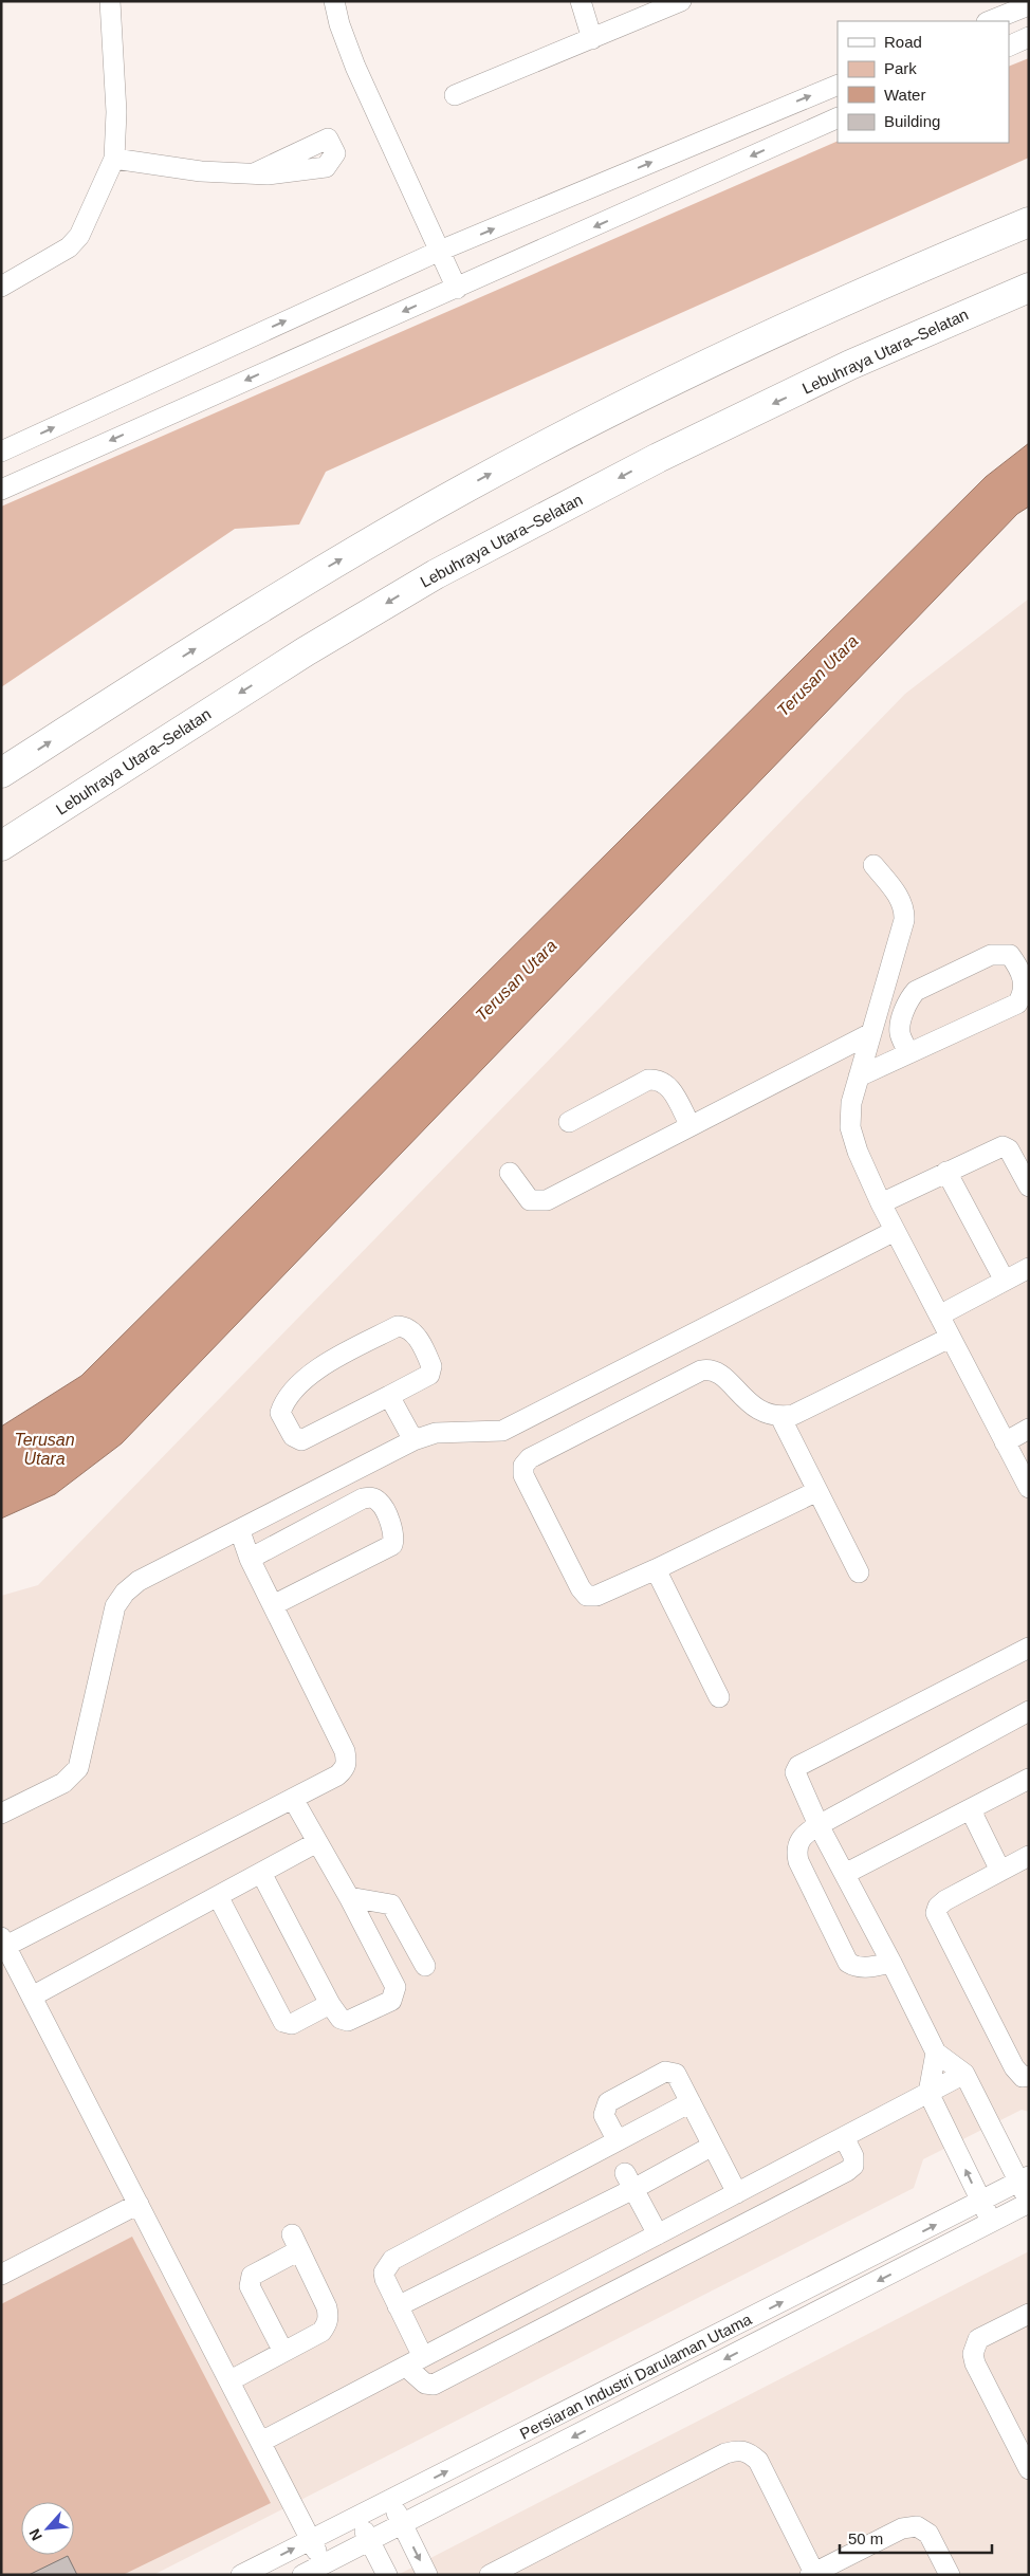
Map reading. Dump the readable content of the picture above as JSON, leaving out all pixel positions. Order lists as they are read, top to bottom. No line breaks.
{"streets":{"highway":["Lebuhraya Utara–Selatan"],"street":["Persiaran Industri Darulaman Utama"]},"water":["Terusan Utara"],"legend":["Road","Park","Water","Building"],"scale_bar":"50 m","north":"bottom left"}
